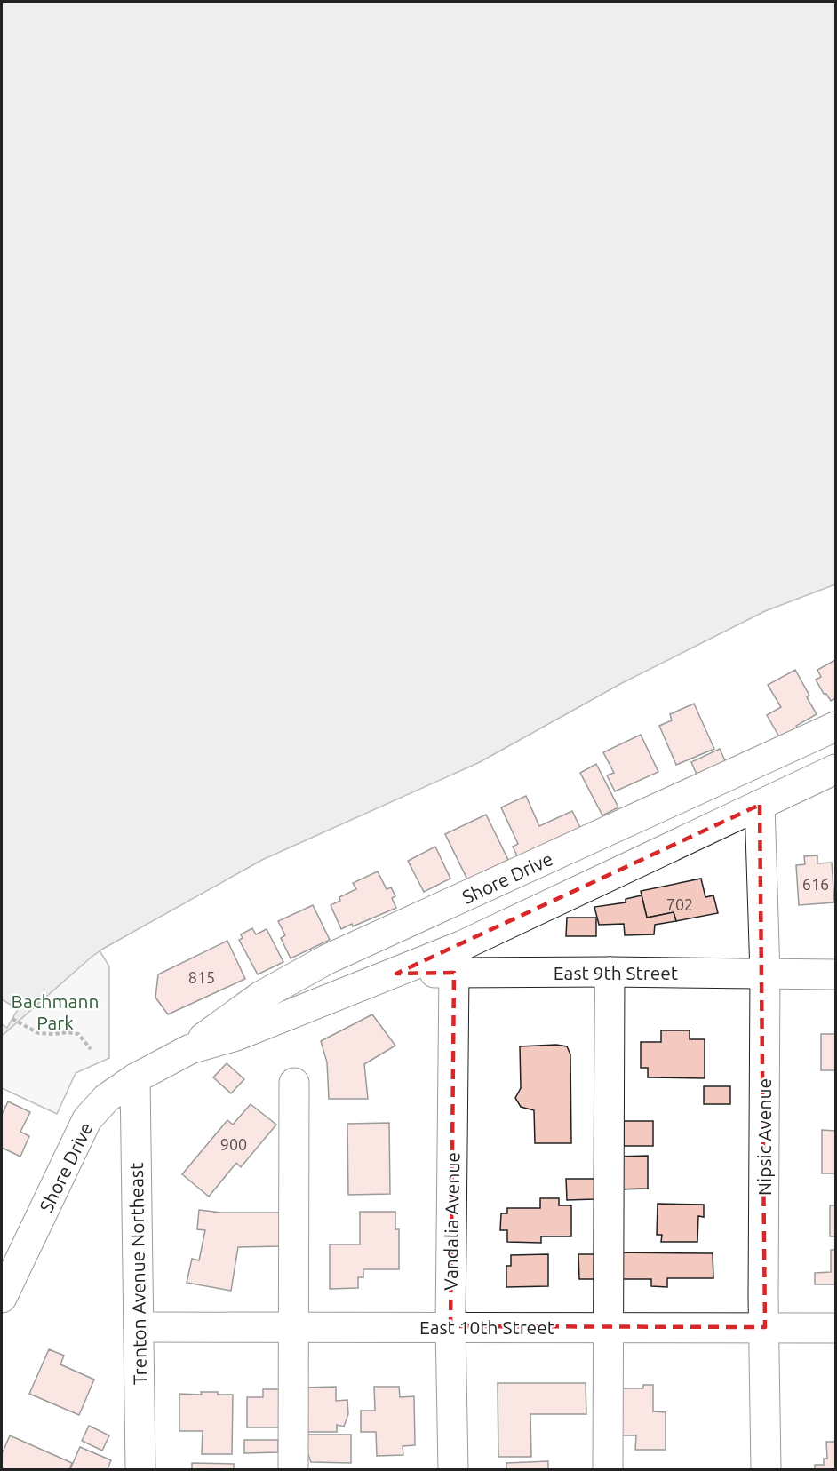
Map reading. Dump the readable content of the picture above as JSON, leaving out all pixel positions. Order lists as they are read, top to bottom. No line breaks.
{"streets":{"street":["Shore Drive","East 9th Street","Nipsic Avenue","Vandalia Avenue","Trenton Avenue Northeast","East 10th Street"]},"crossings":[["Shore Drive","East 9th Street"],["Shore Drive","Nipsic Avenue"],["Shore Drive","Trenton Avenue Northeast"],["East 9th Street","Nipsic Avenue"],["East 9th Street","Vandalia Avenue"],["Nipsic Avenue","East 10th Street"],["Vandalia Avenue","East 10th Street"],["Trenton Avenue Northeast","East 10th Street"]],"parks":["Bachmann Park"],"house_numbers":["616","702","815","900"]}
